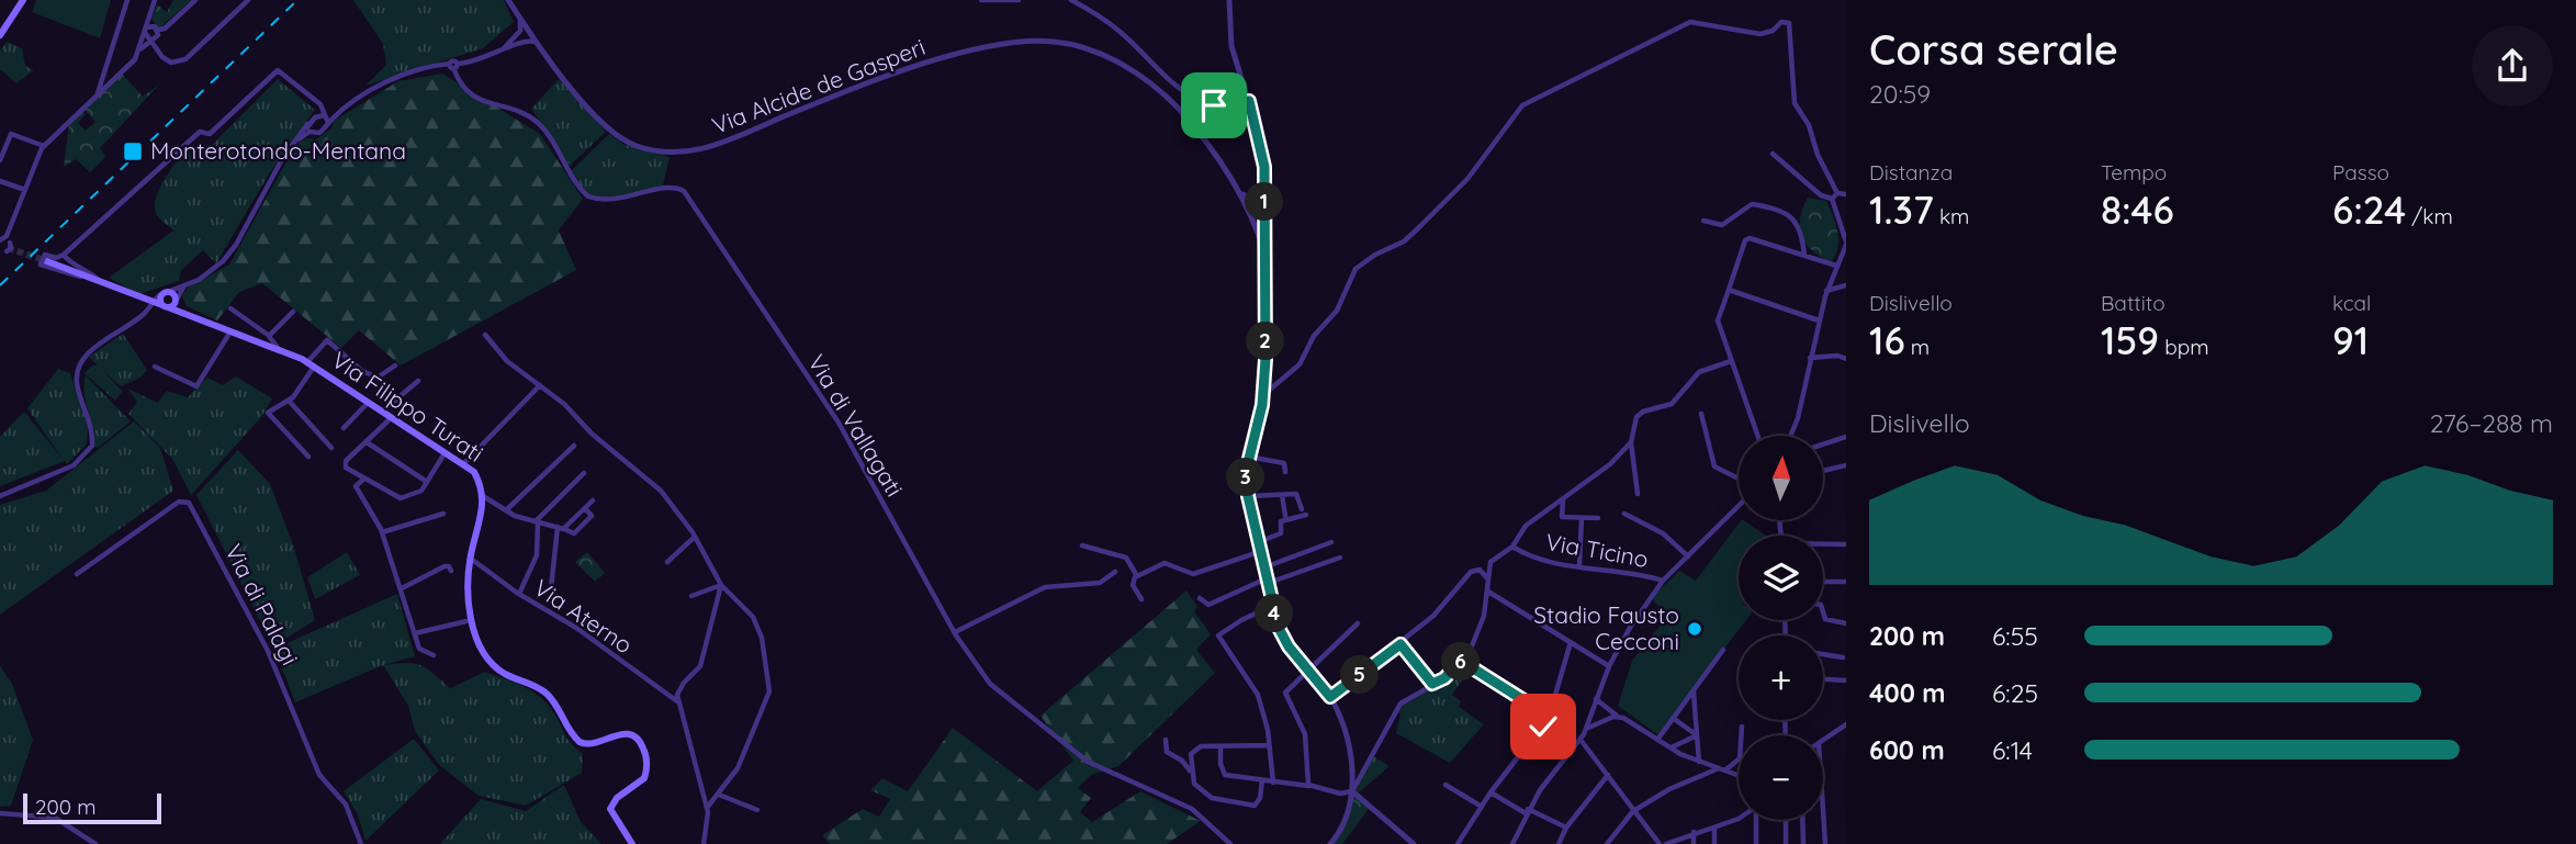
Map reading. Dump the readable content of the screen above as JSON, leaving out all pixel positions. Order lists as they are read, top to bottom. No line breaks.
{"streets":{"main road":["Via Filippo Turati"],"street":["Via Alcide de Gasperi","Via di Vallagati","Via Ticino","Via di Palagi","Via Aterno"]},"crossings":[["Via Filippo Turati","Via Aterno"]],"places":{"transit":["Monterotondo-Mentana"],"other":["Stadio Fausto Cecconi"]},"scale_bar":"200 m","north":"top","page":{"heading":["Corsa serale","20:59"],"stats":[["Distanza","1.37 km"],["Tempo","8:46"],["Passo","6:24 /km"],["Dislivello","16 m"],["Battito","159 bpm"],["kcal","91"]],"pins":["1","2","3","4","6","5"],"chart":["Dislivello","276–288 m"],"map_buttons":["+","−"],"list":[{"name":"200 m","note":"6:55"},{"name":"400 m","note":"6:25"},{"name":"600 m","note":"6:14"}],"scale":"200 m"}}
